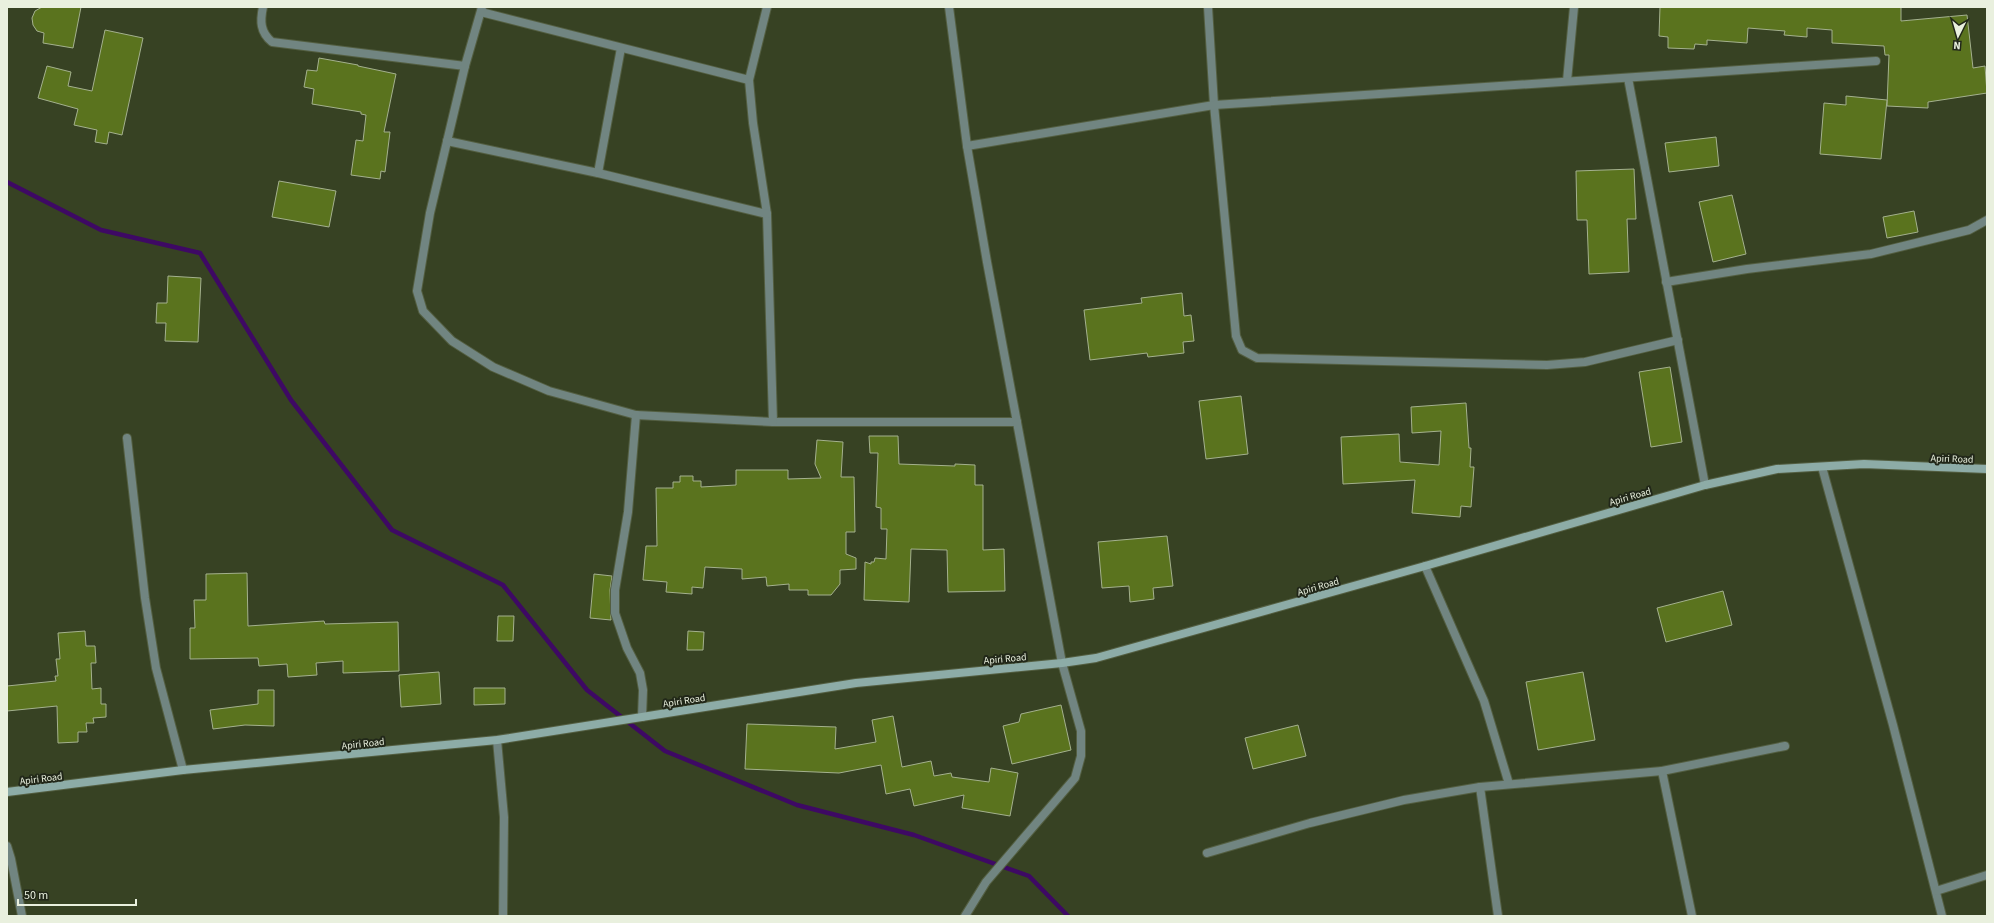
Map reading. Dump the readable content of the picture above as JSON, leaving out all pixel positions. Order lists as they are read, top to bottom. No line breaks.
{"streets":{"street":["Apiri Road"]},"scale_bar":"50 m","north":"bottom"}
